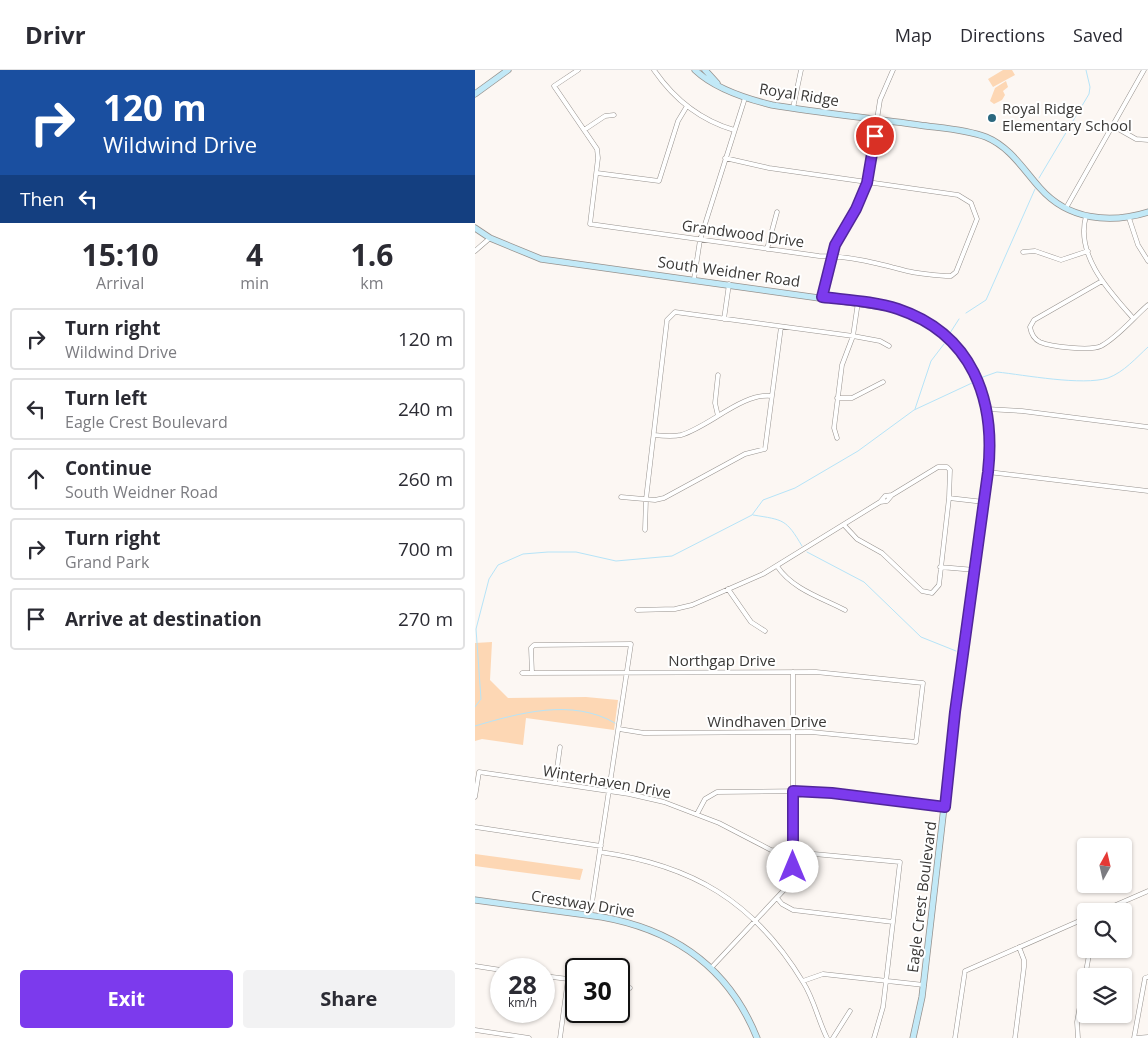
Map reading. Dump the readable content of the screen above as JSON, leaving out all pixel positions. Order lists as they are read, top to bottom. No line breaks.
{"streets":{"main road":["Royal Ridge","South Weidner Road","Eagle Crest Boulevard","Crestway Drive"],"street":["Grandwood Drive","Northgap Drive","Windhaven Drive","Winterhaven Drive"]},"crossings":[["South Weidner Road","Eagle Crest Boulevard"],["Northgap Drive","Windhaven Drive"]],"places":["Royal Ridge Elementary School"],"north":"top","page":{"header":"Drivr","nav":["Map","Directions","Saved"],"turn":["120 m","Wildwind Drive"],"then":"Then","eta":["15:10","Arrival","4","min","1.6","km"],"list":[{"name":"Turn right","note":"Wildwind Drive","value":"120 m"},{"name":"Turn left","note":"Eagle Crest Boulevard","value":"240 m"},{"name":"Continue","note":"South Weidner Road","value":"260 m"},{"name":"Turn right","note":"Grand Park","value":"700 m"},{"name":"Arrive at destination","value":"270 m"}],"speed":"28 km/h","limit":"30","buttons":["Exit","Share"]}}
